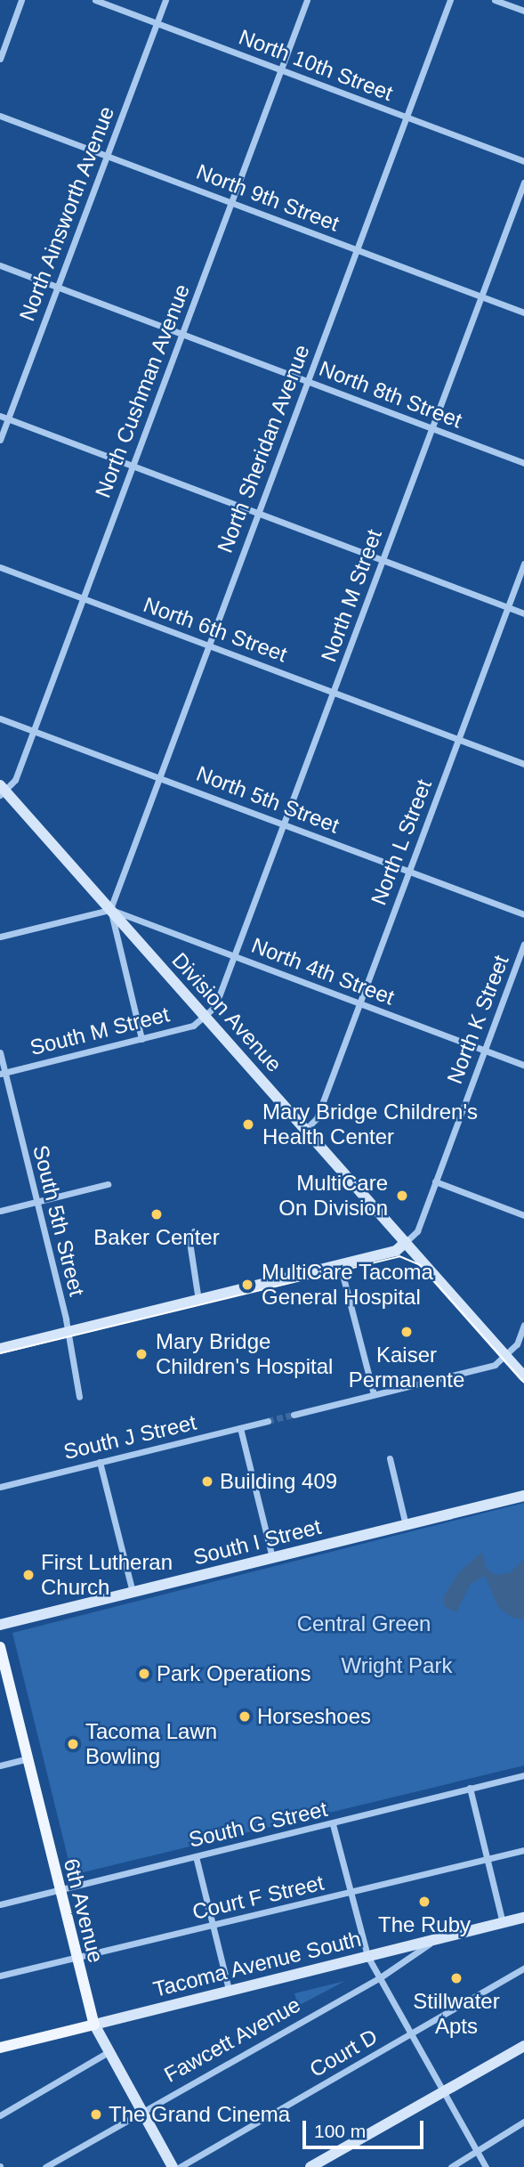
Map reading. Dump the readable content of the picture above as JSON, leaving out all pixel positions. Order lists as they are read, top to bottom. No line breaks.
{"streets":{"main road":["Division Avenue","South I Street","6th Avenue","Tacoma Avenue South"],"street":["North 10th Street","North 9th Street","North Ainsworth Avenue","North Cushman Avenue","North 8th Street","North Sheridan Avenue","North M Street","North 6th Street","North 5th Street","North L Street","North 4th Street","North K Street","South M Street","South 5th Street","South J Street","South G Street","Court F Street","Fawcett Avenue","Court D"]},"crossings":[["North 10th Street","North Ainsworth Avenue"],["North 10th Street","North Cushman Avenue"],["North 10th Street","North Sheridan Avenue"],["North 9th Street","North Ainsworth Avenue"],["North 9th Street","North Cushman Avenue"],["North 9th Street","North Sheridan Avenue"],["North 9th Street","North M Street"],["North Ainsworth Avenue","North 8th Street"],["North Cushman Avenue","North 8th Street"],["North Cushman Avenue","North 6th Street"],["North Cushman Avenue","North 5th Street"],["North Cushman Avenue","Division Avenue"],["North 8th Street","North Sheridan Avenue"],["North 8th Street","North M Street"],["North Sheridan Avenue","North 6th Street"],["North Sheridan Avenue","North 5th Street"],["North Sheridan Avenue","North 4th Street"],["North Sheridan Avenue","Division Avenue"],["North M Street","North 6th Street"],["North M Street","North 5th Street"],["North M Street","North 4th Street"],["North M Street","Division Avenue"],["North M Street","South M Street"],["North 6th Street","North L Street"],["North 5th Street","North L Street"],["North L Street","North 4th Street"],["North L Street","Division Avenue"],["North 4th Street","Division Avenue"],["North 4th Street","North K Street"],["Division Avenue","North K Street"],["Division Avenue","South M Street"],["South M Street","South 5th Street"],["South G Street","6th Avenue"],["Court F Street","6th Avenue"],["6th Avenue","Tacoma Avenue South"],["6th Avenue","Fawcett Avenue"],["Tacoma Avenue South","Fawcett Avenue"]],"parks":["Central Green","Wright Park"],"places":["Mary Bridge Children's Health Center","MultiCare On Division","Baker Center","MultiCare Tacoma General Hospital","Kaiser Permanente","Mary Bridge Children's Hospital","Building 409","First Lutheran Church","Park Operations","Horseshoes","Tacoma Lawn Bowling","The Ruby","Stillwater Apts","The Grand Cinema"],"scale_bar":"100 m"}
